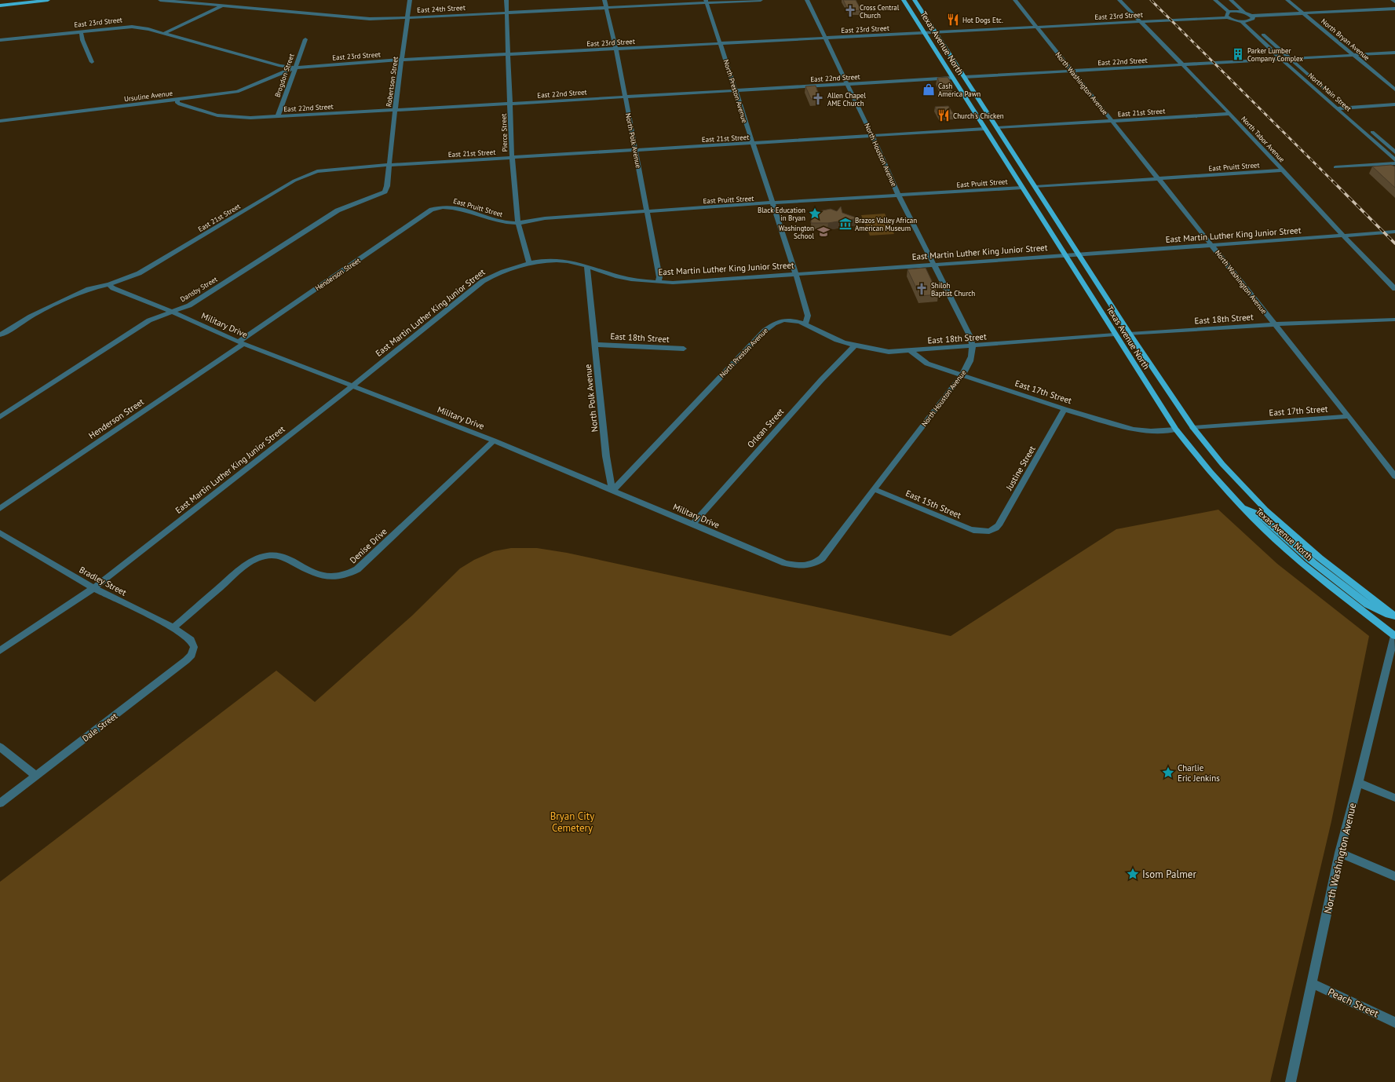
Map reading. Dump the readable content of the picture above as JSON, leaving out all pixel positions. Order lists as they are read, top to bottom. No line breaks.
{"streets":{"main road":["Texas Avenue North"],"street":["East 24th Street","East 23rd Street","North Bryan Avenue","East 22nd Street","Brogdon Street","Robertson Street","North Washington Avenue","North Preston Avenue","North Main Street","Ursuline Avenue","East 21st Street","Pierce Street","North Tabor Avenue","North Polk Avenue","North Houston Avenue","East Pruitt Street","East Martin Luther King Junior Street","Henderson Street","Dansby Street","East 18th Street","Military Drive","East 17th Street","Orlean Street","Justine Street","East 15th Street","Denise Drive","Bradley Street","Dale Street","Peach Street"]},"crossings":[["East 24th Street","Robertson Street"],["East 24th Street","North Preston Avenue"],["East 24th Street","Pierce Street"],["East 24th Street","North Polk Avenue"],["East 23rd Street","Texas Avenue North"],["East 23rd Street","Brogdon Street"],["East 23rd Street","Robertson Street"],["East 23rd Street","North Washington Avenue"],["East 23rd Street","North Preston Avenue"],["East 23rd Street","North Main Street"],["East 23rd Street","Ursuline Avenue"],["East 23rd Street","Pierce Street"],["East 23rd Street","North Tabor Avenue"],["East 23rd Street","North Polk Avenue"],["East 23rd Street","North Houston Avenue"],["North Bryan Avenue","East 22nd Street"],["Texas Avenue North","East 22nd Street"],["Texas Avenue North","North Washington Avenue"],["Texas Avenue North","East 21st Street"],["Texas Avenue North","East Pruitt Street"],["Texas Avenue North","East Martin Luther King Junior Street"],["Texas Avenue North","East 18th Street"],["Texas Avenue North","East 17th Street"],["East 22nd Street","Brogdon Street"],["East 22nd Street","Robertson Street"],["East 22nd Street","North Washington Avenue"],["East 22nd Street","North Preston Avenue"],["East 22nd Street","North Main Street"],["East 22nd Street","Ursuline Avenue"],["East 22nd Street","Pierce Street"],["East 22nd Street","North Tabor Avenue"],["East 22nd Street","North Polk Avenue"],["East 22nd Street","North Houston Avenue"],["Brogdon Street","Ursuline Avenue"],["Robertson Street","East 21st Street"],["Robertson Street","Dansby Street"],["North Washington Avenue","East 21st Street"],["North Washington Avenue","East Pruitt Street"],["North Washington Avenue","East Martin Luther King Junior Street"],["North Washington Avenue","East 18th Street"],["North Washington Avenue","East 17th Street"],["North Washington Avenue","Peach Street"],["North Preston Avenue","East 21st Street"],["North Preston Avenue","North Polk Avenue"],["North Preston Avenue","East Pruitt Street"],["North Preston Avenue","East Martin Luther King Junior Street"],["North Preston Avenue","East 18th Street"],["North Preston Avenue","Military Drive"],["East 21st Street","Pierce Street"],["East 21st Street","North Tabor Avenue"],["East 21st Street","North Polk Avenue"],["East 21st Street","North Houston Avenue"],["East 21st Street","Dansby Street"],["East 21st Street","Military Drive"],["Pierce Street","East Pruitt Street"],["Pierce Street","East Martin Luther King Junior Street"],["North Tabor Avenue","East Pruitt Street"],["North Tabor Avenue","East Martin Luther King Junior Street"],["North Polk Avenue","East Pruitt Street"],["North Polk Avenue","East Martin Luther King Junior Street"],["North Polk Avenue","East 18th Street"],["North Polk Avenue","Military Drive"],["North Houston Avenue","East Pruitt Street"],["North Houston Avenue","East Martin Luther King Junior Street"],["North Houston Avenue","East 18th Street"],["North Houston Avenue","Military Drive"],["North Houston Avenue","East 17th Street"],["North Houston Avenue","East 15th Street"],["East Pruitt Street","Henderson Street"],["East Martin Luther King Junior Street","Military Drive"],["East Martin Luther King Junior Street","Bradley Street"],["Henderson Street","Military Drive"],["Dansby Street","Military Drive"],["East 18th Street","East 17th Street"],["East 18th Street","Orlean Street"],["Military Drive","Orlean Street"],["Military Drive","Denise Drive"],["East 17th Street","Justine Street"],["Justine Street","East 15th Street"],["Denise Drive","Bradley Street"],["Bradley Street","Dale Street"]],"parks":["Bryan City Cemetery"],"places":{"church":["Cross Central Church","Allen Chapel AME Church","Shiloh Baptist Church"],"restaurant":["Hot Dogs Etc.","Church's Chicken"],"building":["Parker Lumber Company Complex"],"shop":["Cash America Pawn"],"place":["Black Education in Bryan","Charlie Eric Jenkins","Isom Palmer"],"museum":["Brazos Valley African American Museum"],"school or university":["Washington School"]}}
